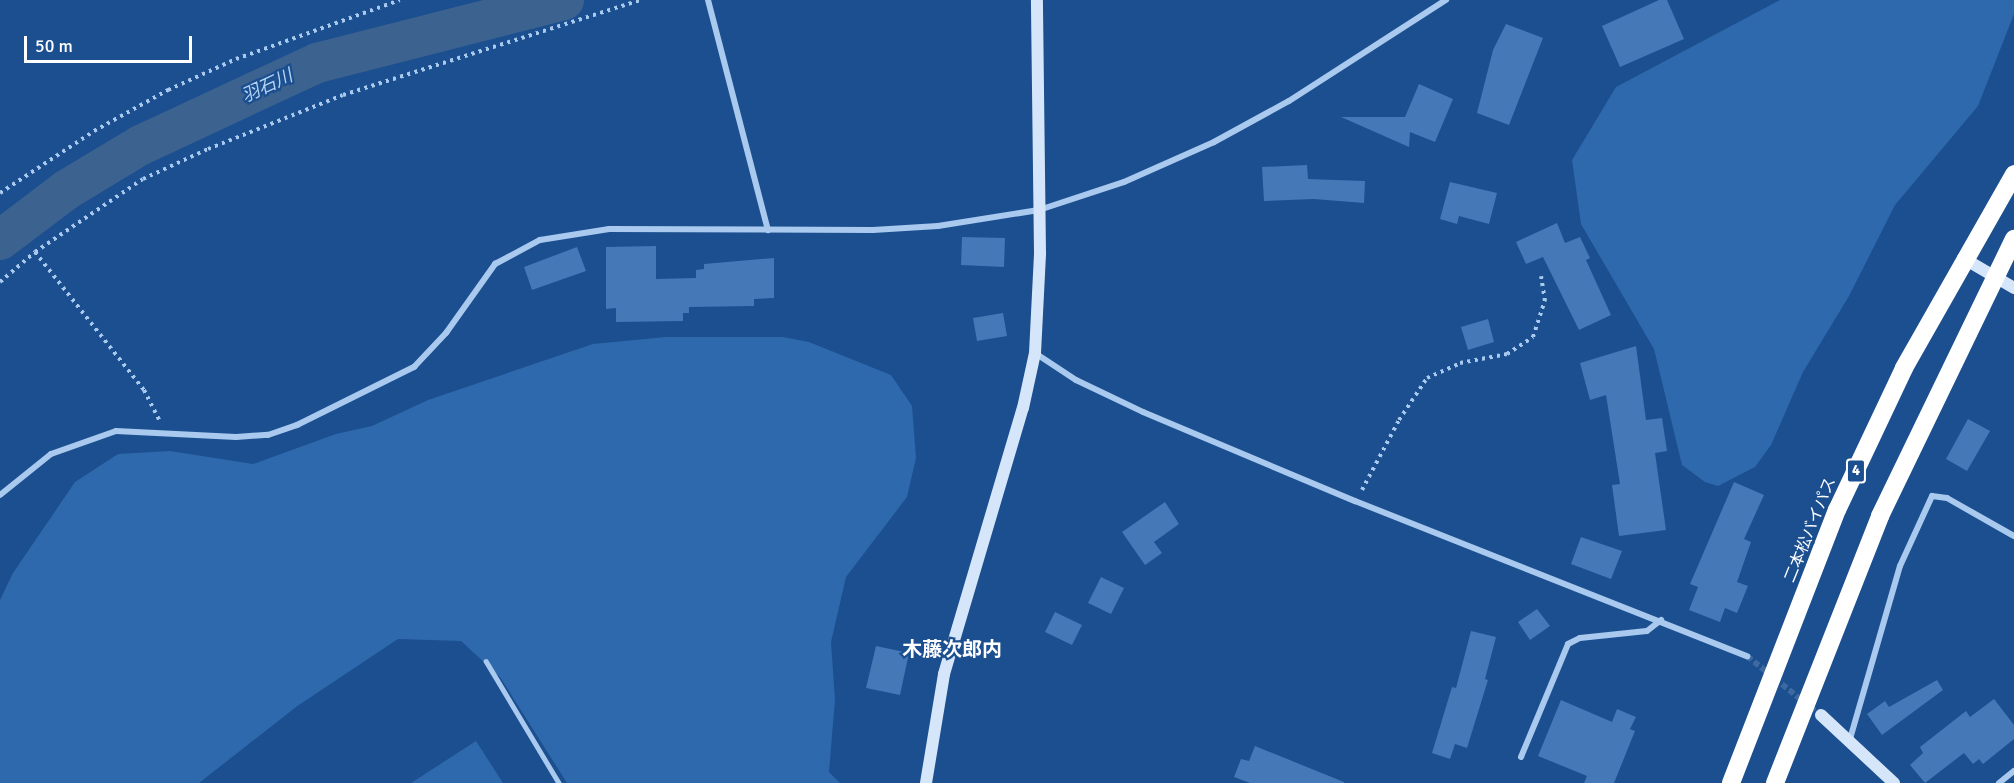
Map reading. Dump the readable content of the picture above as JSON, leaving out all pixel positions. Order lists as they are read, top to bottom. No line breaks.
{"streets":{"highway":["4","二本松バイパス"]},"districts":["木藤次郎内"],"water":["羽石川"],"scale_bar":"50 m"}
